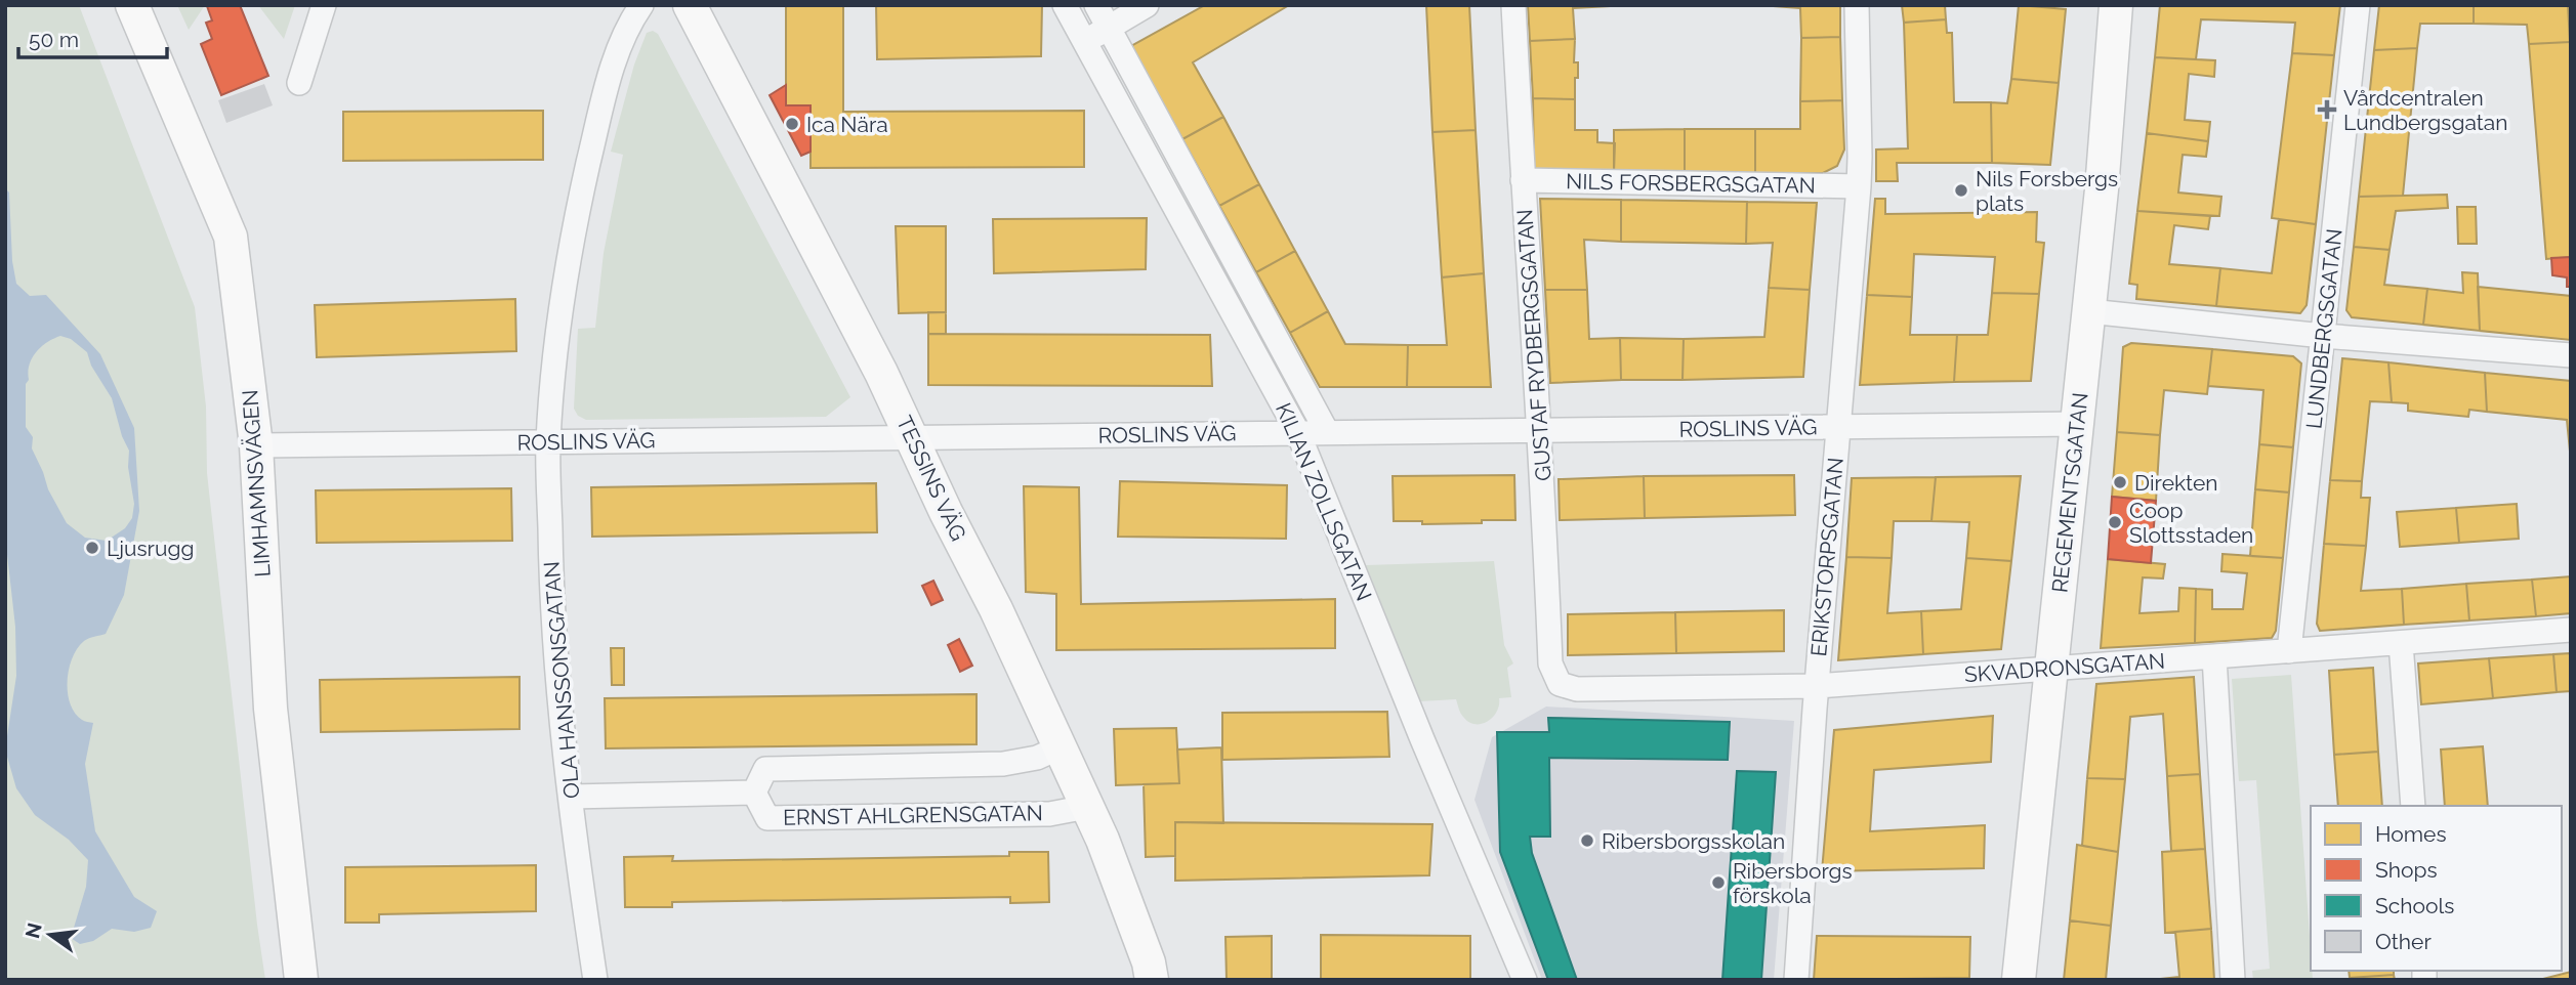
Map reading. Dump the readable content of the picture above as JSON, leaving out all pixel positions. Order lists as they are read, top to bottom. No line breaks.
{"streets":{"street":["NILS FORSBERGSGATAN","LUNDBERGSGATAN","GUSTAF RYDBERGSGATAN","ROSLINS VÄG","TESSINS VÄG","LIMHAMNSVÄGEN","REGEMENTSGATAN","KILIAN ZOLLSGATAN","ERIKSTORPSGATAN","SKVADRONSGATAN","OLA HANSSONSGATAN","ERNST AHLGRENSGATAN"]},"crossings":[["NILS FORSBERGSGATAN","GUSTAF RYDBERGSGATAN"],["NILS FORSBERGSGATAN","ERIKSTORPSGATAN"],["LUNDBERGSGATAN","SKVADRONSGATAN"],["GUSTAF RYDBERGSGATAN","ROSLINS VÄG"],["GUSTAF RYDBERGSGATAN","SKVADRONSGATAN"],["ROSLINS VÄG","TESSINS VÄG"],["ROSLINS VÄG","LIMHAMNSVÄGEN"],["ROSLINS VÄG","REGEMENTSGATAN"],["ROSLINS VÄG","KILIAN ZOLLSGATAN"],["ROSLINS VÄG","ERIKSTORPSGATAN"],["ROSLINS VÄG","OLA HANSSONSGATAN"],["TESSINS VÄG","ERNST AHLGRENSGATAN"],["REGEMENTSGATAN","SKVADRONSGATAN"],["ERIKSTORPSGATAN","SKVADRONSGATAN"],["OLA HANSSONSGATAN","ERNST AHLGRENSGATAN"]],"places":{"health":["Vårdcentralen Lundbergsgatan"],"other":["Ica Nära","Nils Forsbergs plats","Direkten","Coop Slottsstaden","Ljusrugg","Ribersborgsskolan","Ribersborgs förskola"]},"legend":["Homes","Shops","Schools","Other"],"scale_bar":"50 m","north":"left"}
